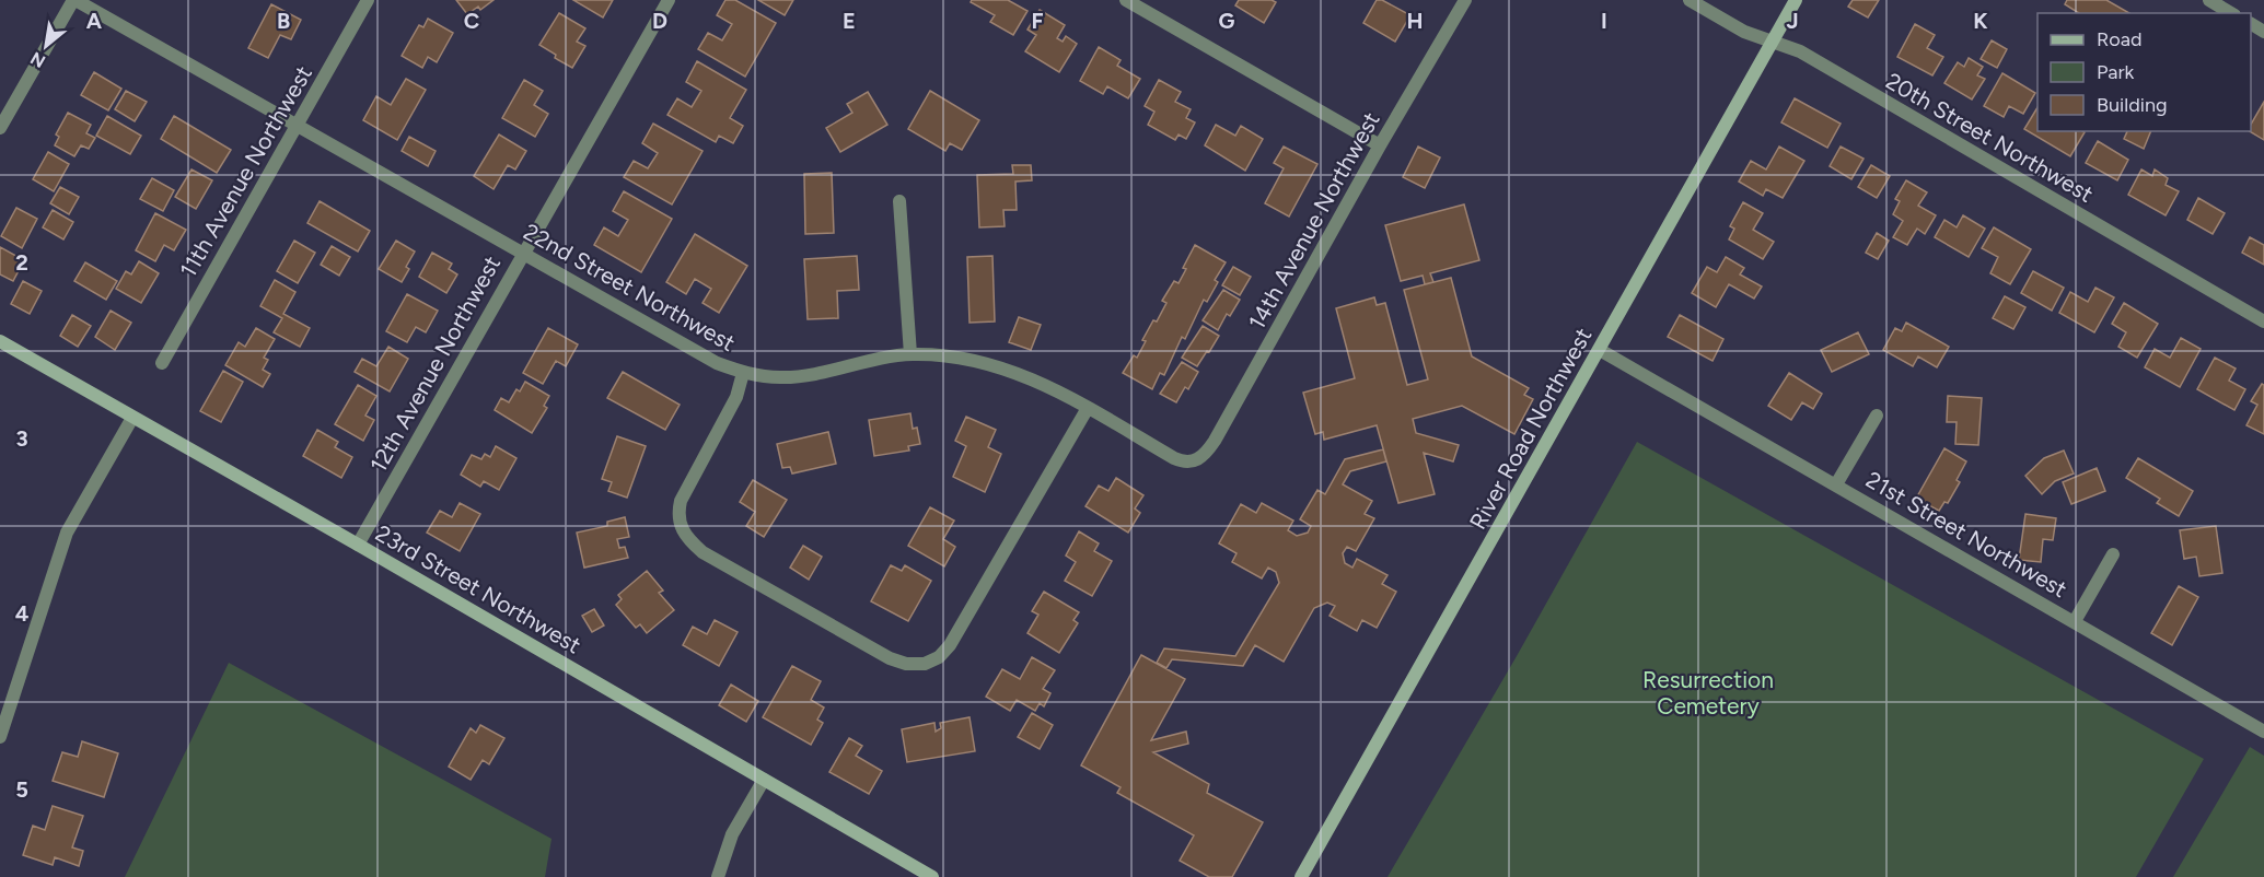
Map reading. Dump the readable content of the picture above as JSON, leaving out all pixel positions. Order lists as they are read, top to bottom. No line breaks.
{"streets":{"street":["20th Street Northwest","11th Avenue Northwest","14th Avenue Northwest","22nd Street Northwest","12th Avenue Northwest","River Road Northwest","21st Street Northwest","23rd Street Northwest"]},"crossings":[["20th Street Northwest","River Road Northwest"],["11th Avenue Northwest","22nd Street Northwest"],["14th Avenue Northwest","22nd Street Northwest"],["22nd Street Northwest","12th Avenue Northwest"],["12th Avenue Northwest","23rd Street Northwest"],["River Road Northwest","21st Street Northwest"]],"parks":["Resurrection Cemetery"],"legend":["Road","Park","Building"],"north":"bottom left","grid":{"columns":["A","B","C","D","E","F","G","H","I","J","K"],"rows":["2","3","4","5"]}}
